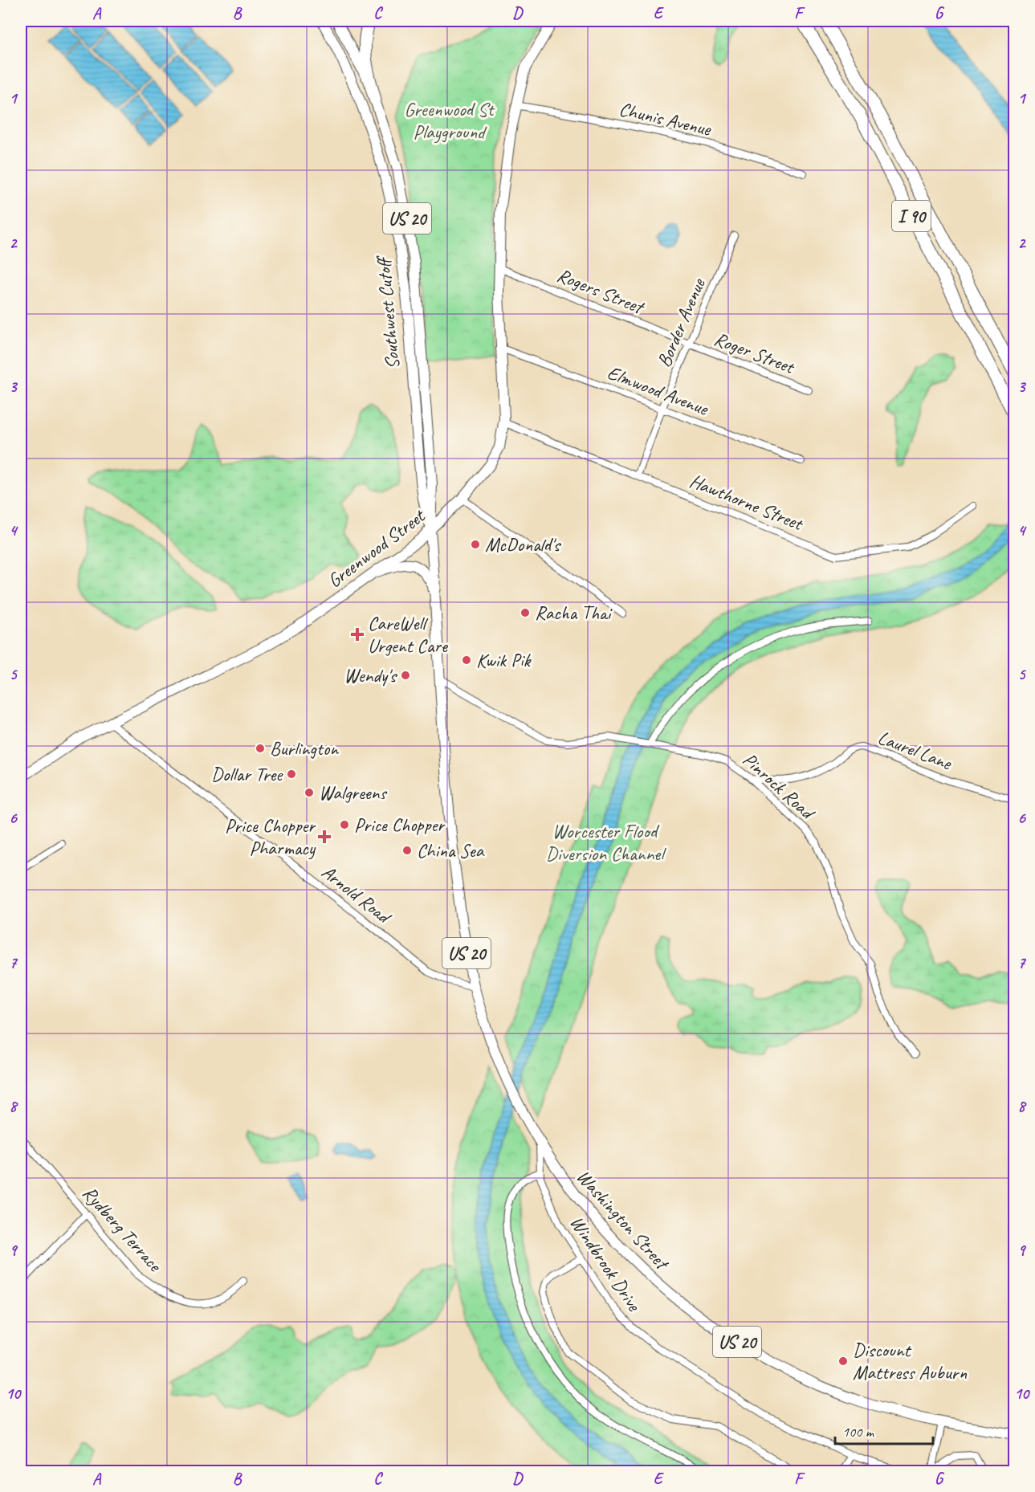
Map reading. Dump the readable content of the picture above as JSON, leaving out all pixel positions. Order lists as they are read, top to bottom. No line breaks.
{"streets":{"highway":["I 90"],"main road":["US 20","Southwest Cutoff","Greenwood Street","Washington Street"],"street":["Chunis Avenue","Rogers Street","Border Avenue","Roger Street","Elmwood Avenue","Hawthorne Street","Laurel Lane","Pinrock Road","Arnold Road","Rydberg Terrace","Windbrook Drive"]},"crossings":[["Chunis Avenue","Greenwood Street"],["Rogers Street","Border Avenue"],["Rogers Street","Roger Street"],["Rogers Street","Greenwood Street"],["Southwest Cutoff","Greenwood Street"],["Southwest Cutoff","Pinrock Road"],["Southwest Cutoff","Washington Street"],["Border Avenue","Roger Street"],["Border Avenue","Elmwood Avenue"],["Border Avenue","Hawthorne Street"],["Elmwood Avenue","Greenwood Street"],["Hawthorne Street","Greenwood Street"],["Greenwood Street","Arnold Road"],["Laurel Lane","Pinrock Road"],["Arnold Road","Washington Street"],["Washington Street","Windbrook Drive"]],"parks":["Greenwood St Playground","Worcester Flood Diversion Channel"],"places":{"other":["McDonald's","Racha Thai","Kwik Pik","Wendy's","Burlington","Dollar Tree","Walgreens","Price Chopper","China Sea","Discount Mattress Auburn"],"health":["CareWell Urgent Care","Price Chopper Pharmacy"]},"scale_bar":"100 m","grid":{"columns":["A","B","C","D","E","F","G"],"rows":["1","2","3","4","5","6","7","8","9","10"]}}
